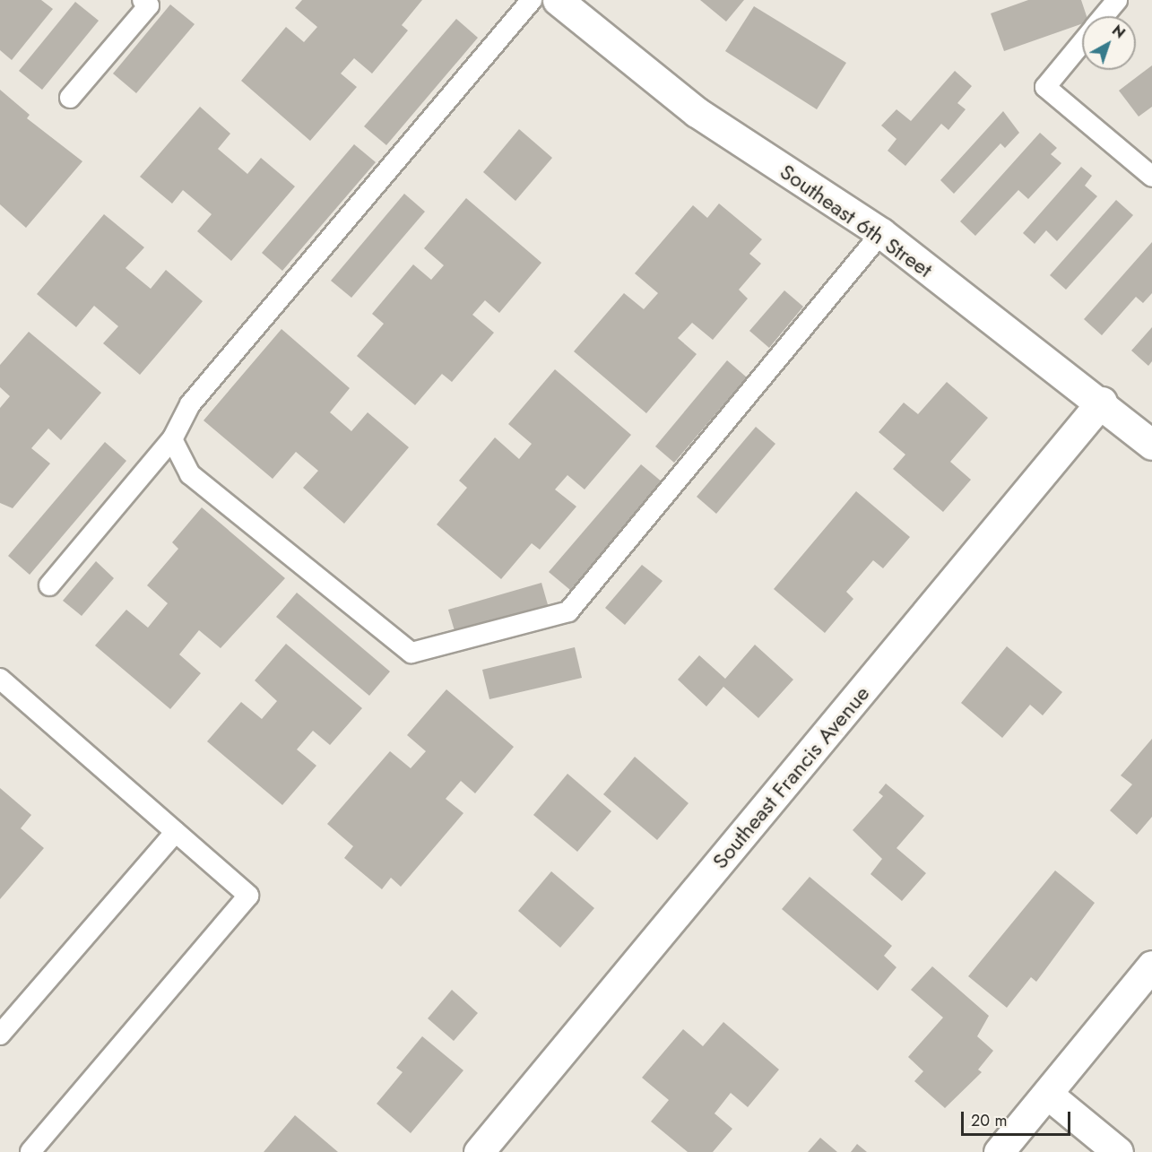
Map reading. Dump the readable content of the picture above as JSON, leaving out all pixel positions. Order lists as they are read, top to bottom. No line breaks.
{"streets":{"street":["Southeast 6th Street","Southeast Francis Avenue"]},"crossings":[["Southeast 6th Street","Southeast Francis Avenue"]],"scale_bar":"20 m","north":"top right"}
